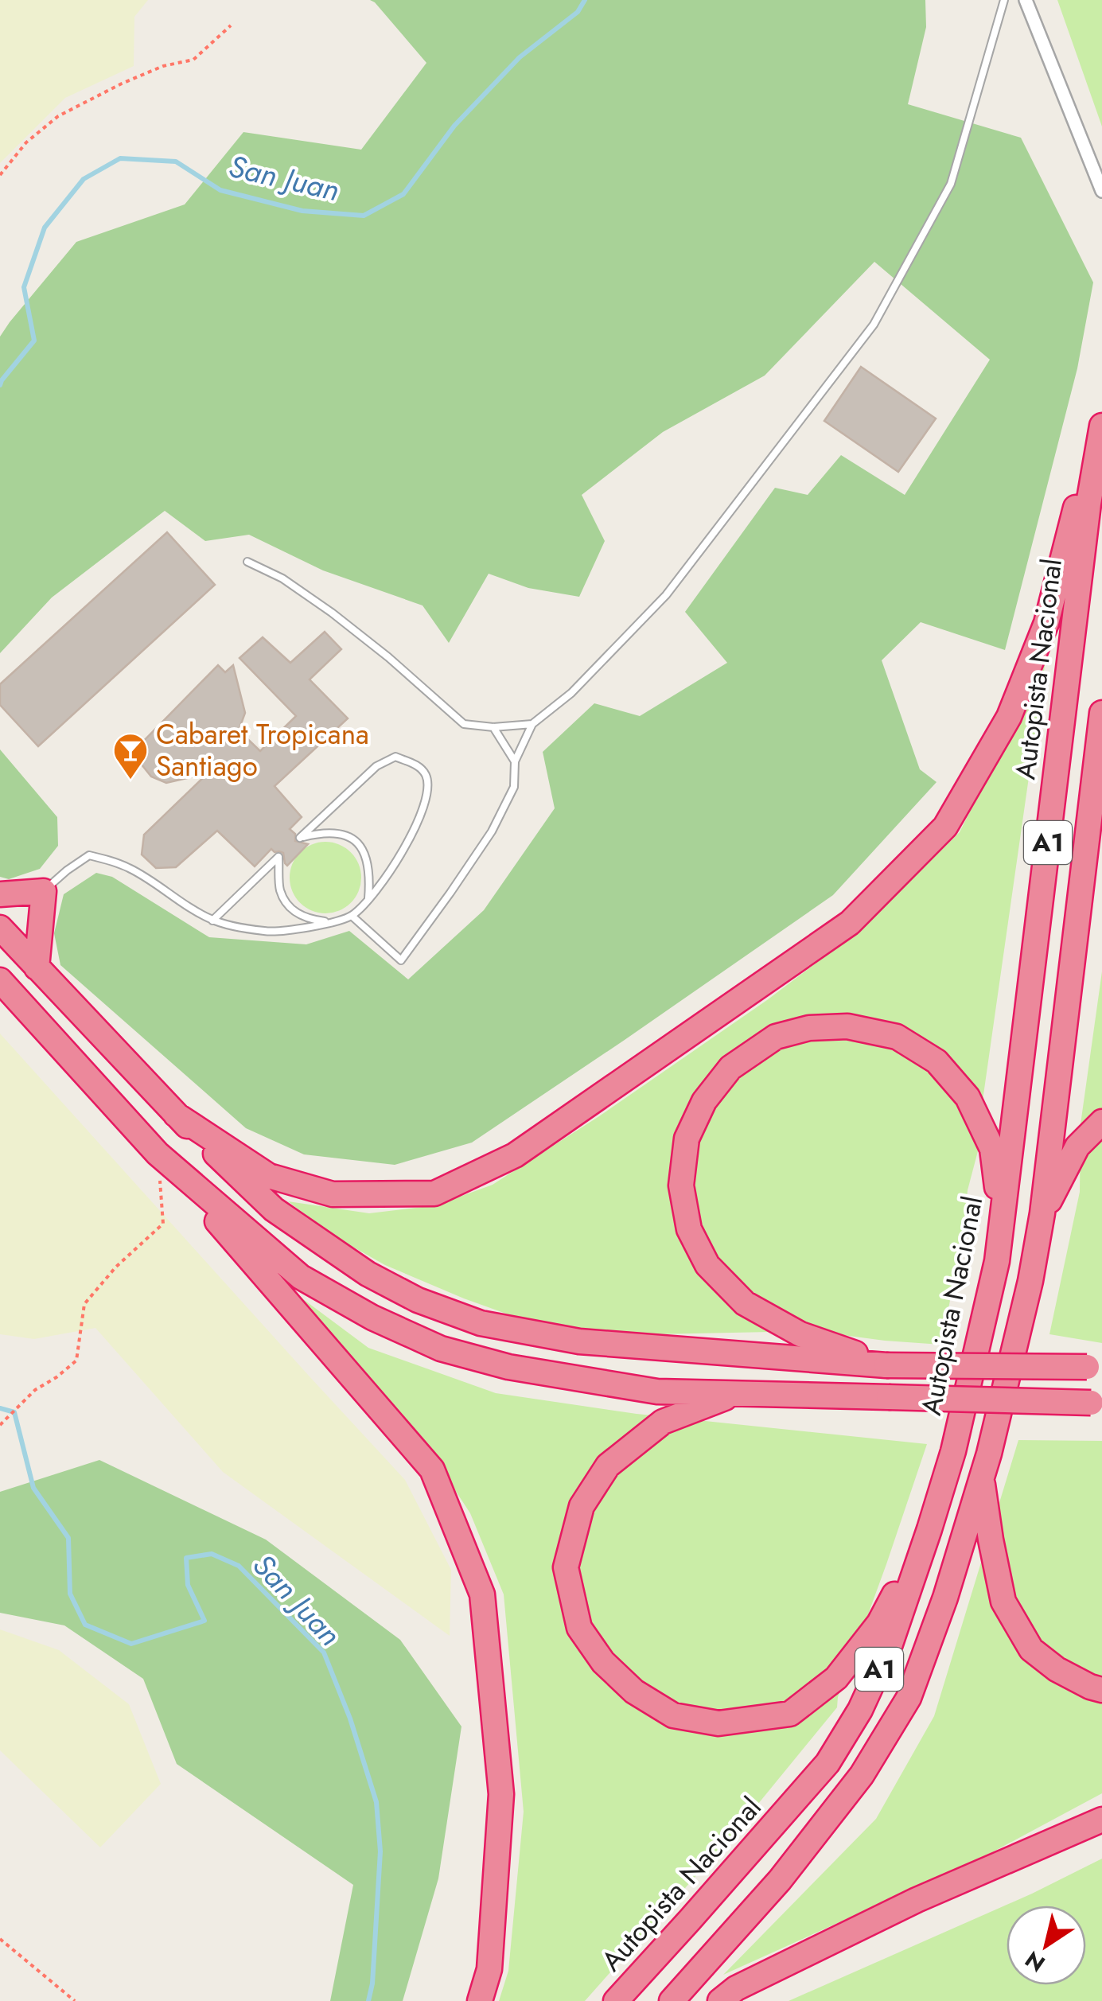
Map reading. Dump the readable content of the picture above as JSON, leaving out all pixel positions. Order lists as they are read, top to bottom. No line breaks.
{"streets":{"highway":["Autopista Nacional","A1"]},"water":["San Juan"],"places":{"bar":["Cabaret Tropicana Santiago"]},"north":"bottom left"}
